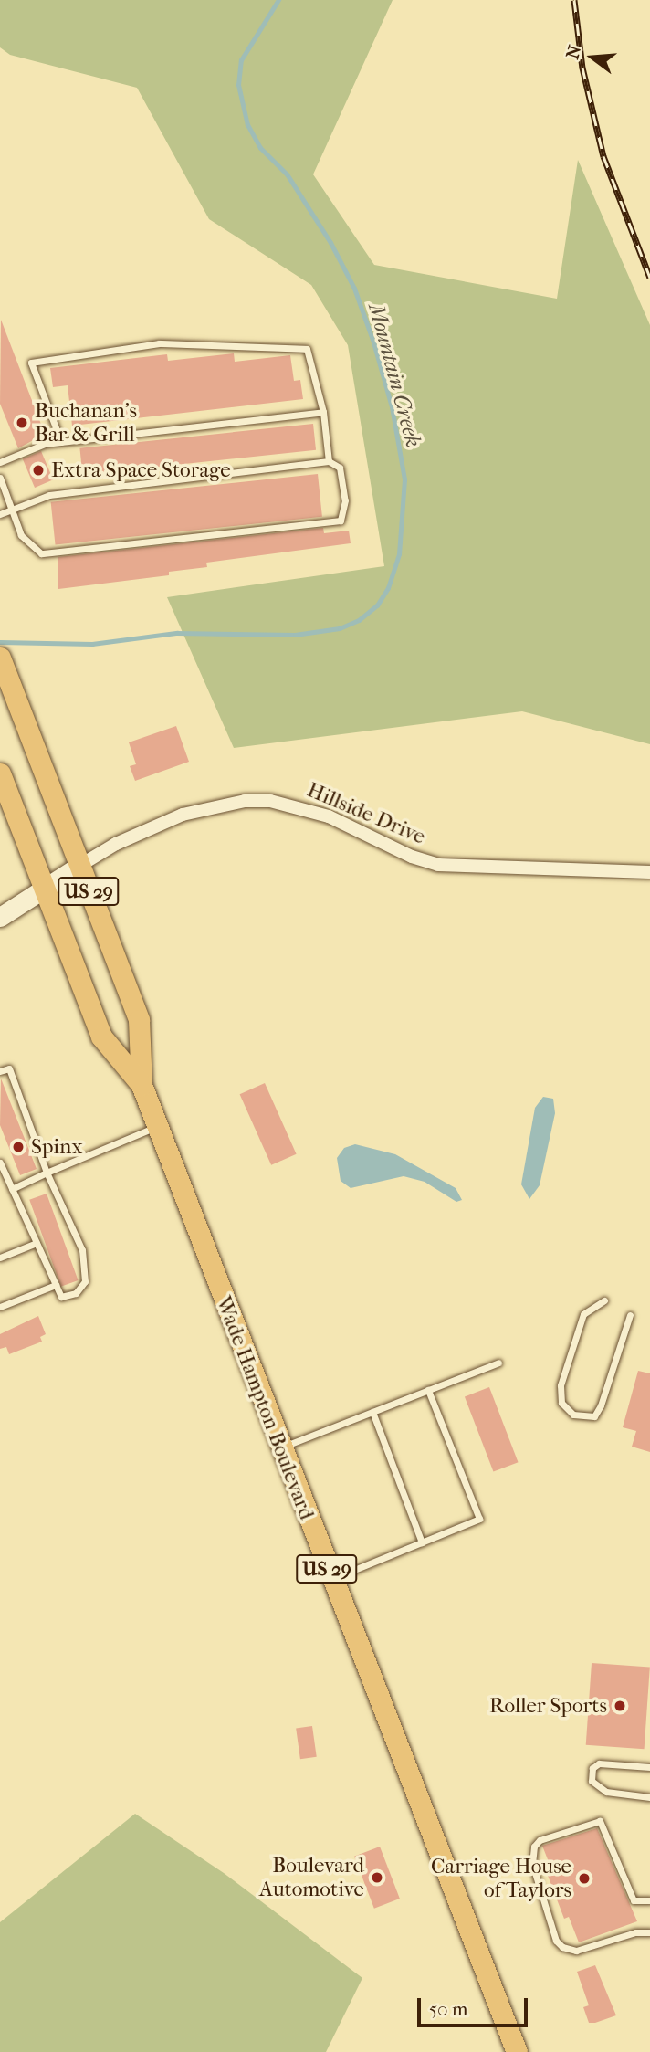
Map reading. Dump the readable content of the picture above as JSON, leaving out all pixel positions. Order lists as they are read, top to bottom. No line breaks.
{"streets":{"main road":["US 29","Wade Hampton Boulevard"],"street":["Hillside Drive"]},"crossings":[["Hillside Drive","Wade Hampton Boulevard"]],"water":["Mountain Creek"],"places":["Buchanan’s Bar & Grill","Extra Space Storage","Spinx","Roller Sports","Boulevard Automotive","Carriage House of Taylors"],"scale_bar":"50 m","north":"left"}
